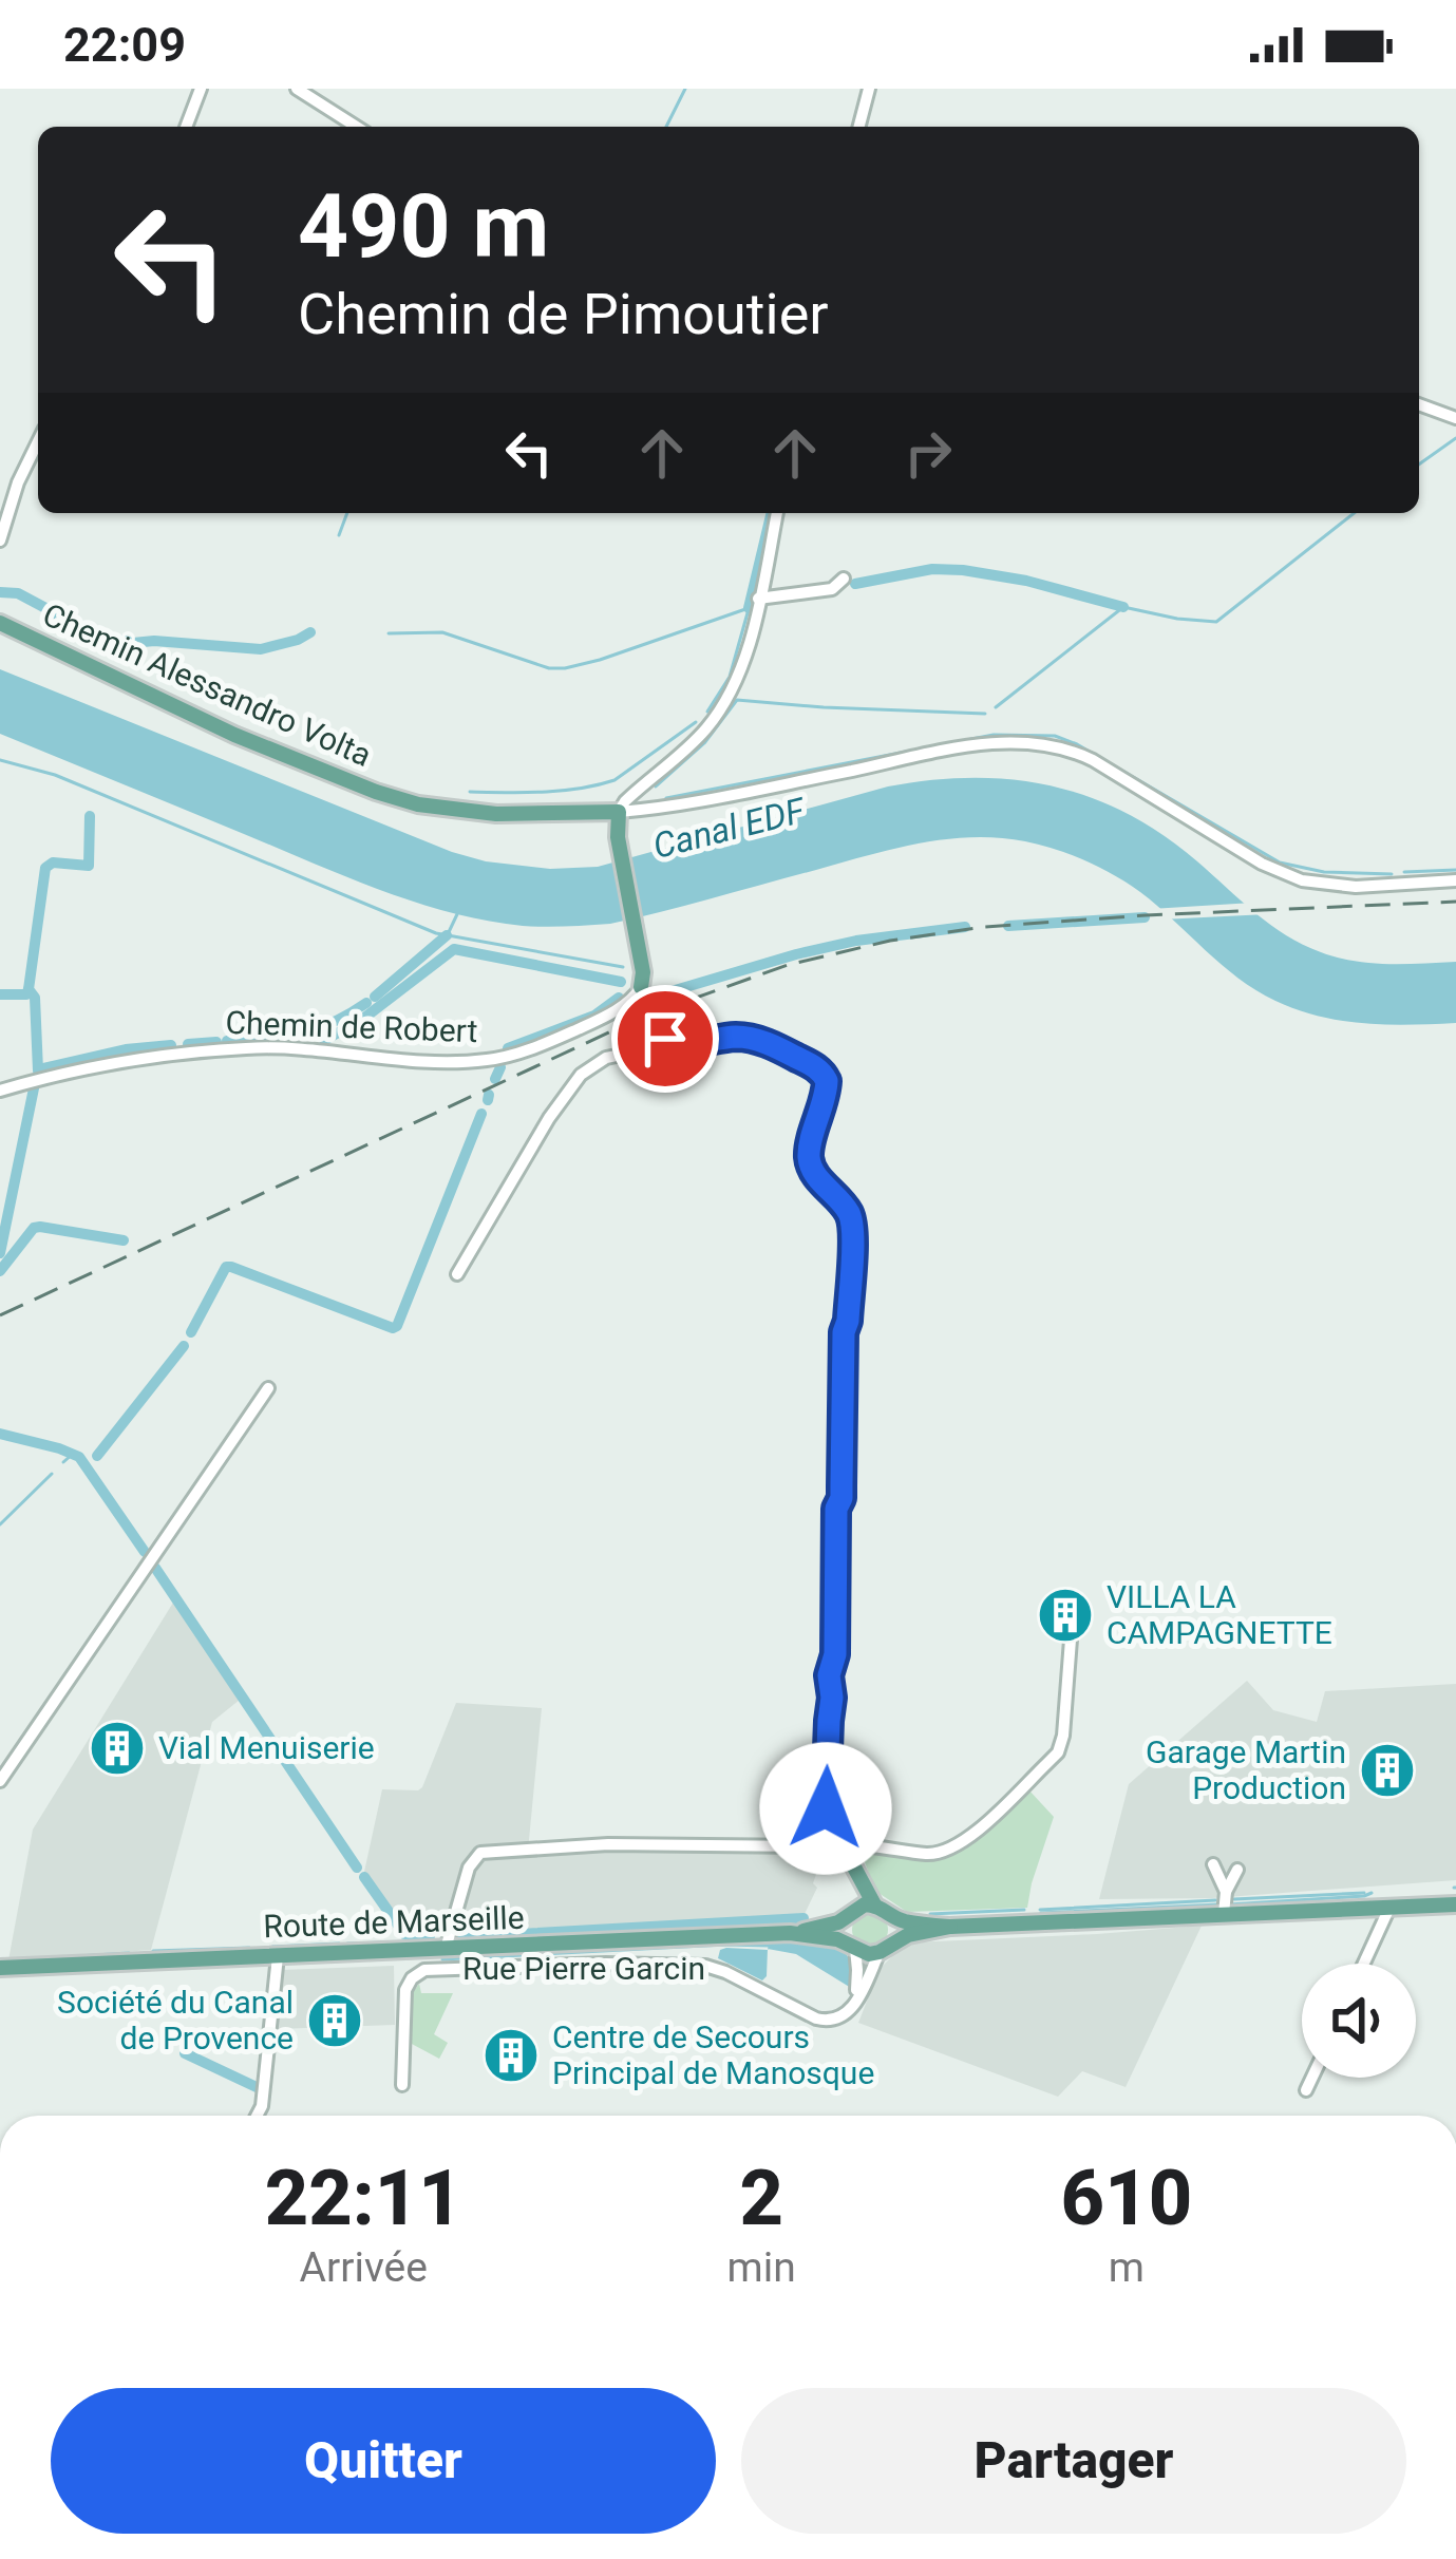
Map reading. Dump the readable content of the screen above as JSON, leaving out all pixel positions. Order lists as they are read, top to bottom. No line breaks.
{"streets":{"main road":["Chemin Alessandro Volta","Route de Marseille"],"street":["Chemin de Robert","Rue Pierre Garcin"]},"water":["Canal EDF"],"places":{"building":["VILLA LA CAMPAGNETTE","Vial Menuiserie","Garage Martin Production","Société du Canal de Provence","Centre de Secours Principal de Manosque"]},"page":{"status":"22:09","turn":["490 m","Chemin de Pimoutier"],"eta":["22:11","Arrivée","2","min","610","m"],"buttons":["Quitter","Partager"]}}
